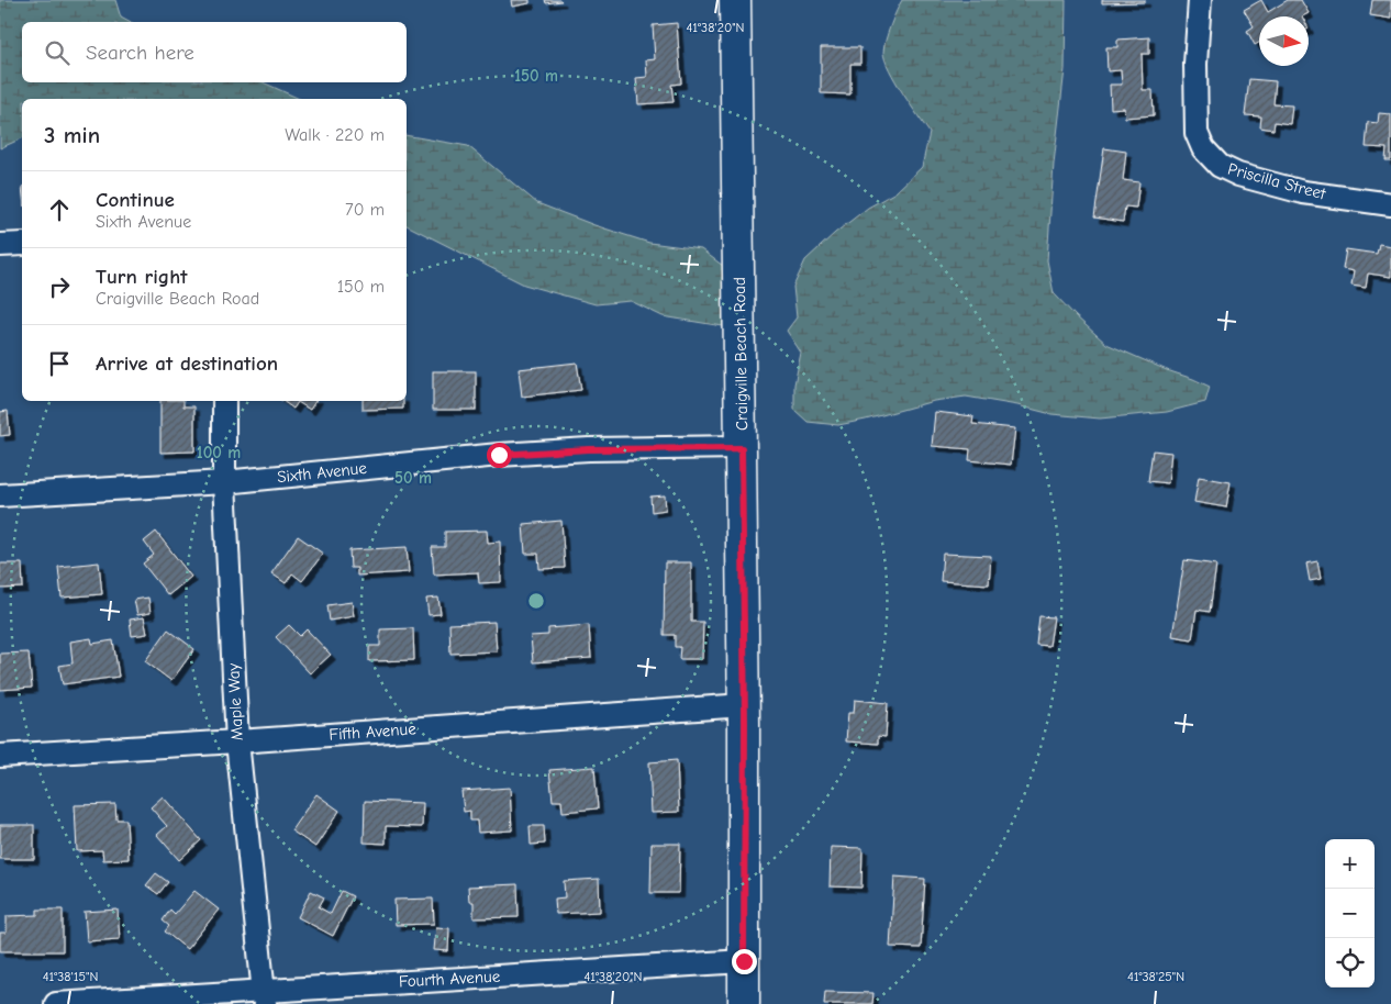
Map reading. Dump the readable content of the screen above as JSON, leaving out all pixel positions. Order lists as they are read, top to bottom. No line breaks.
{"streets":{"main road":["Craigville Beach Road"],"street":["Priscilla Street","Sixth Avenue","Maple Way","Fifth Avenue","Fourth Avenue"]},"crossings":[["Craigville Beach Road","Sixth Avenue"],["Craigville Beach Road","Fifth Avenue"],["Craigville Beach Road","Fourth Avenue"],["Sixth Avenue","Maple Way"],["Maple Way","Fifth Avenue"],["Maple Way","Fourth Avenue"]],"north":"right","page":{"search":"Search here","heading":["3 min","Walk · 220 m"],"list":[["Continue","Sixth Avenue","70 m"],["Turn right","Craigville Beach Road","150 m"],"Arrive at destination"],"map_buttons":["+","−"]},"coordinates":["41°38'20\"N","41°38'15\"N","41°38'25\"N"],"rings":["150 m","100 m","50 m"]}
